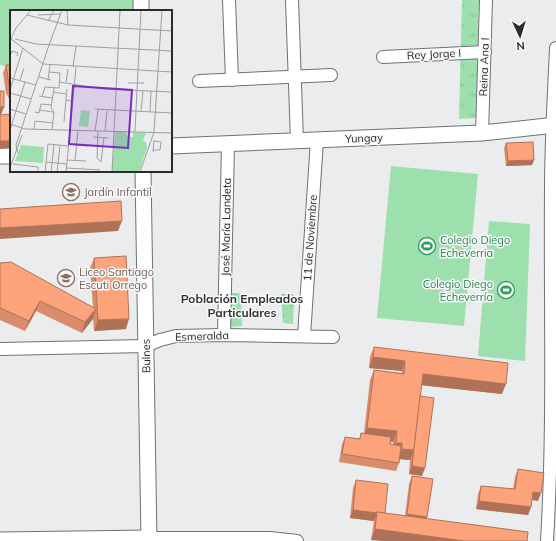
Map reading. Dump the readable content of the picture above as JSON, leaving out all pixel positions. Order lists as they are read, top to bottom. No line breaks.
{"streets":{"street":["Rey Jorge I","Reina Ana I","Yungay","José María Landeta","11 de Noviembre","Esmeralda","Bulnes"]},"crossings":[["Rey Jorge I","Reina Ana I"],["Reina Ana I","Yungay"],["Yungay","José María Landeta"],["Yungay","11 de Noviembre"],["José María Landeta","Esmeralda"],["11 de Noviembre","Esmeralda"],["Esmeralda","Bulnes"]],"districts":["Población Empleados Particulares"],"places":{"school or university":["Jardín Infantil","Liceo Santiago Escuti Orrego"],"sports":["Colegio Diego Echeverria","Colegio Diego Echeverría"]},"north":"bottom"}
